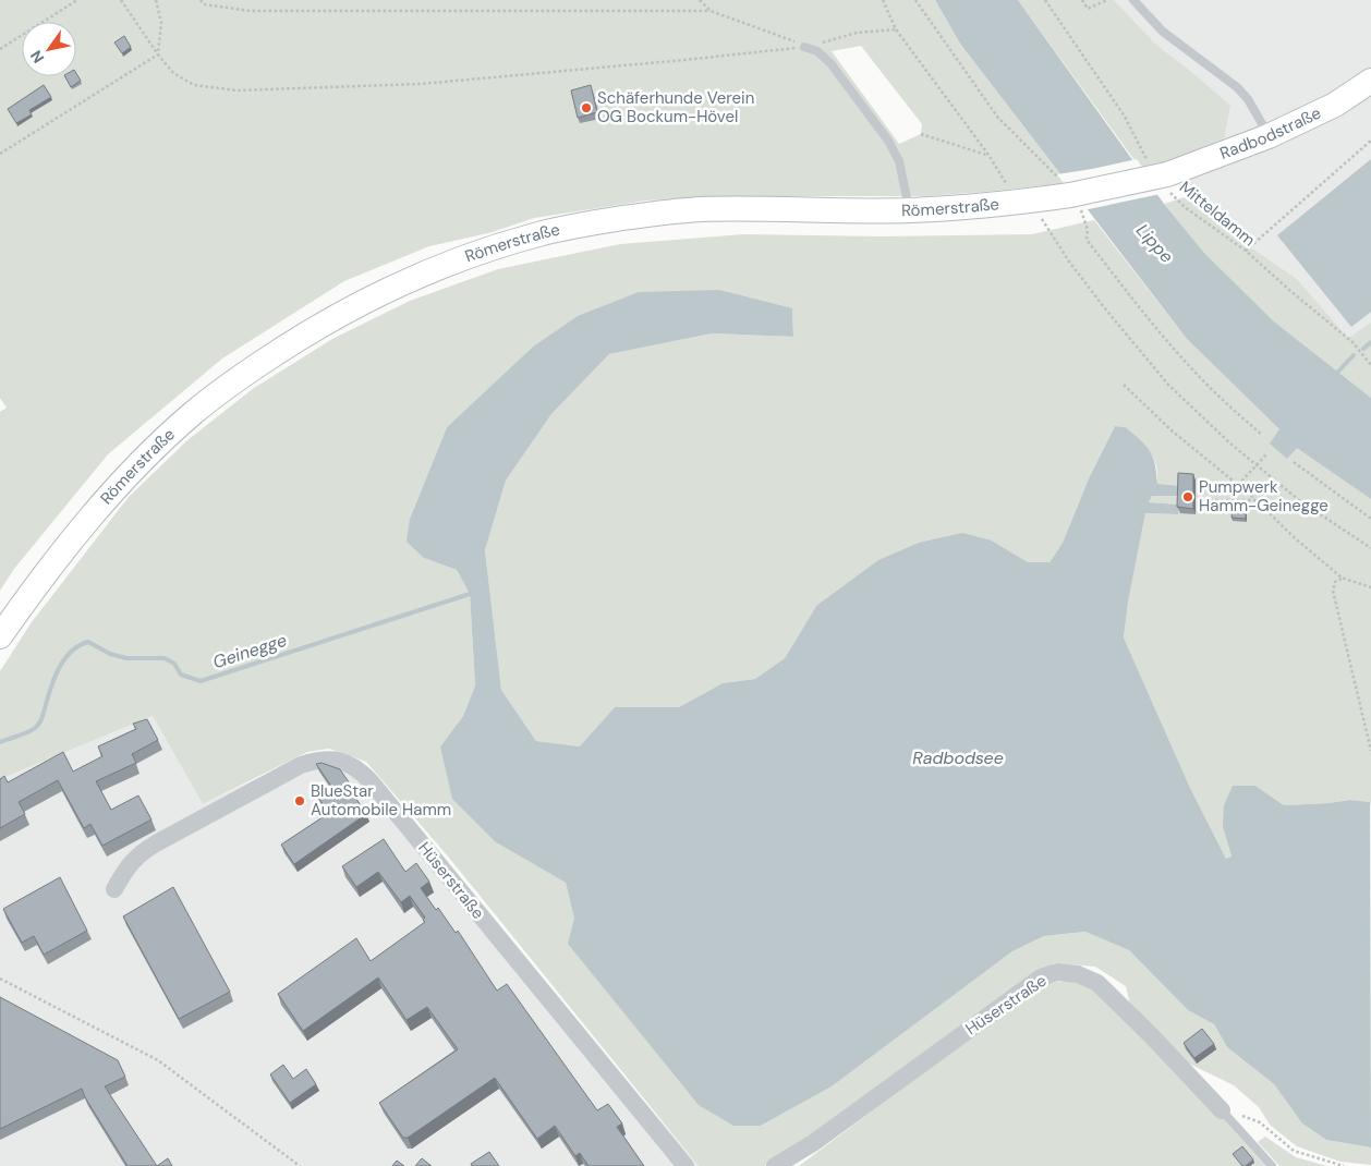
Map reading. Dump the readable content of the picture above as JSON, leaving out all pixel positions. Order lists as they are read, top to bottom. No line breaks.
{"streets":{"main road":["Radbodstraße","Römerstraße"],"street":["Hüserstraße"],"path":["Mitteldamm"]},"crossings":[["Radbodstraße","Römerstraße"],["Radbodstraße","Mitteldamm"],["Römerstraße","Mitteldamm"]],"water":["Lippe","Geinegge","Radbodsee"],"places":["Schäferhunde Verein OG Bockum-Hövel","Pumpwerk Hamm-Geinegge","BlueStar Automobile Hamm"],"north":"bottom left"}
